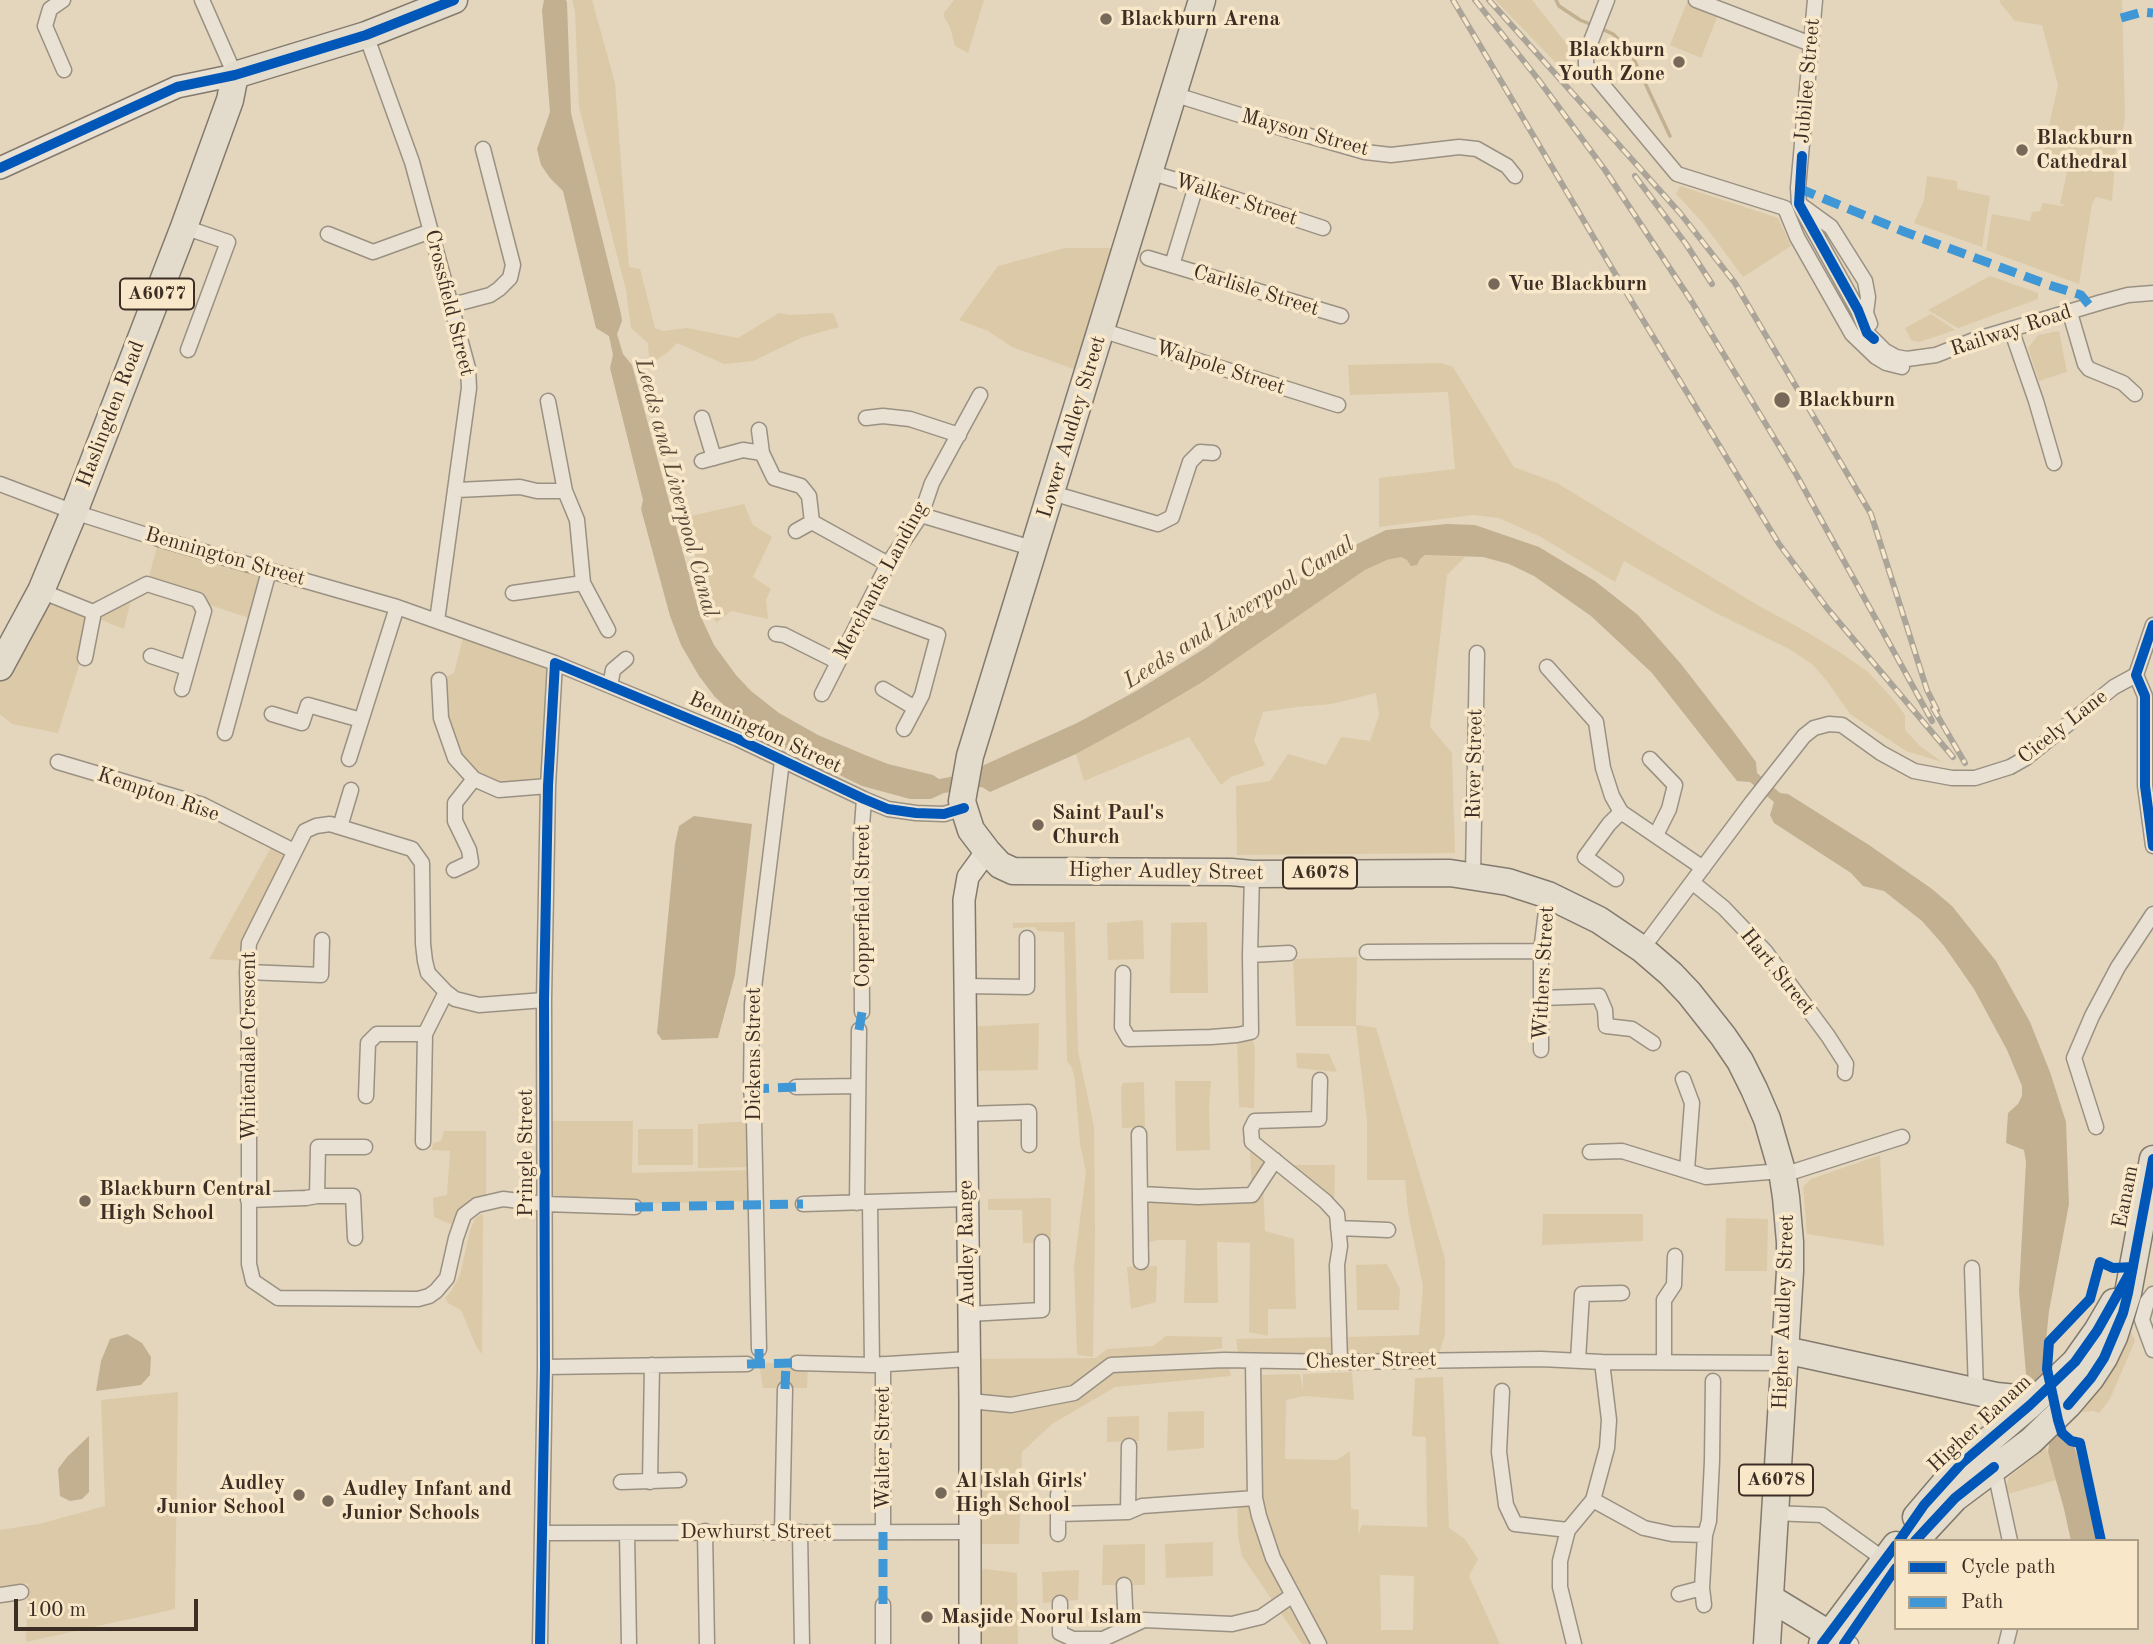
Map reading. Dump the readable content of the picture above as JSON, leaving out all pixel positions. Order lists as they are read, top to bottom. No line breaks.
{"streets":{"highway":["A6077","Haslingden Road","Lower Audley Street","Higher Audley Street","A6078","Eanam","Higher Eanam"],"street":["Jubilee Street","Mayson Street","Walker Street","Carlisle Street","Crossfield Street","Railway Road","Walpole Street","Bennington Street","Merchants Landing","Cicely Lane","River Street","Kempton Rise","Copperfield Street","Hart Street","Withers Street","Whitendale Crescent","Dickens Street","Pringle Street","Audley Range","Chester Street","Walter Street","Dewhurst Street"]},"crossings":[["Mayson Street","Lower Audley Street"],["Walker Street","Carlisle Street"],["Walker Street","Lower Audley Street"],["Crossfield Street","Bennington Street"],["Walpole Street","Lower Audley Street"],["Haslingden Road","Bennington Street"],["Lower Audley Street","Bennington Street"],["Lower Audley Street","A6078"],["Bennington Street","A6078"],["Bennington Street","Copperfield Street"],["Bennington Street","Dickens Street"],["Bennington Street","Pringle Street"],["River Street","Higher Audley Street"],["Kempton Rise","Whitendale Crescent"],["Higher Audley Street","A6078"],["Higher Audley Street","Withers Street"],["Higher Audley Street","Audley Range"],["Higher Audley Street","Chester Street"],["A6078","Audley Range"],["Whitendale Crescent","Pringle Street"],["Pringle Street","Dewhurst Street"],["Eanam","Higher Eanam"],["Audley Range","Chester Street"],["Audley Range","Dewhurst Street"],["Walter Street","Dewhurst Street"]],"water":["Leeds and Liverpool Canal"],"places":["Blackburn Arena","Blackburn Youth Zone","Blackburn Cathedral","Vue Blackburn","Blackburn","Saint Paul's Church","Blackburn Central High School","Al Islah Girls' High School","Audley Junior School","Audley Infant and Junior Schools","Masjide Noorul Islam"],"legend":["Cycle path","Path"],"scale_bar":"100 m"}
